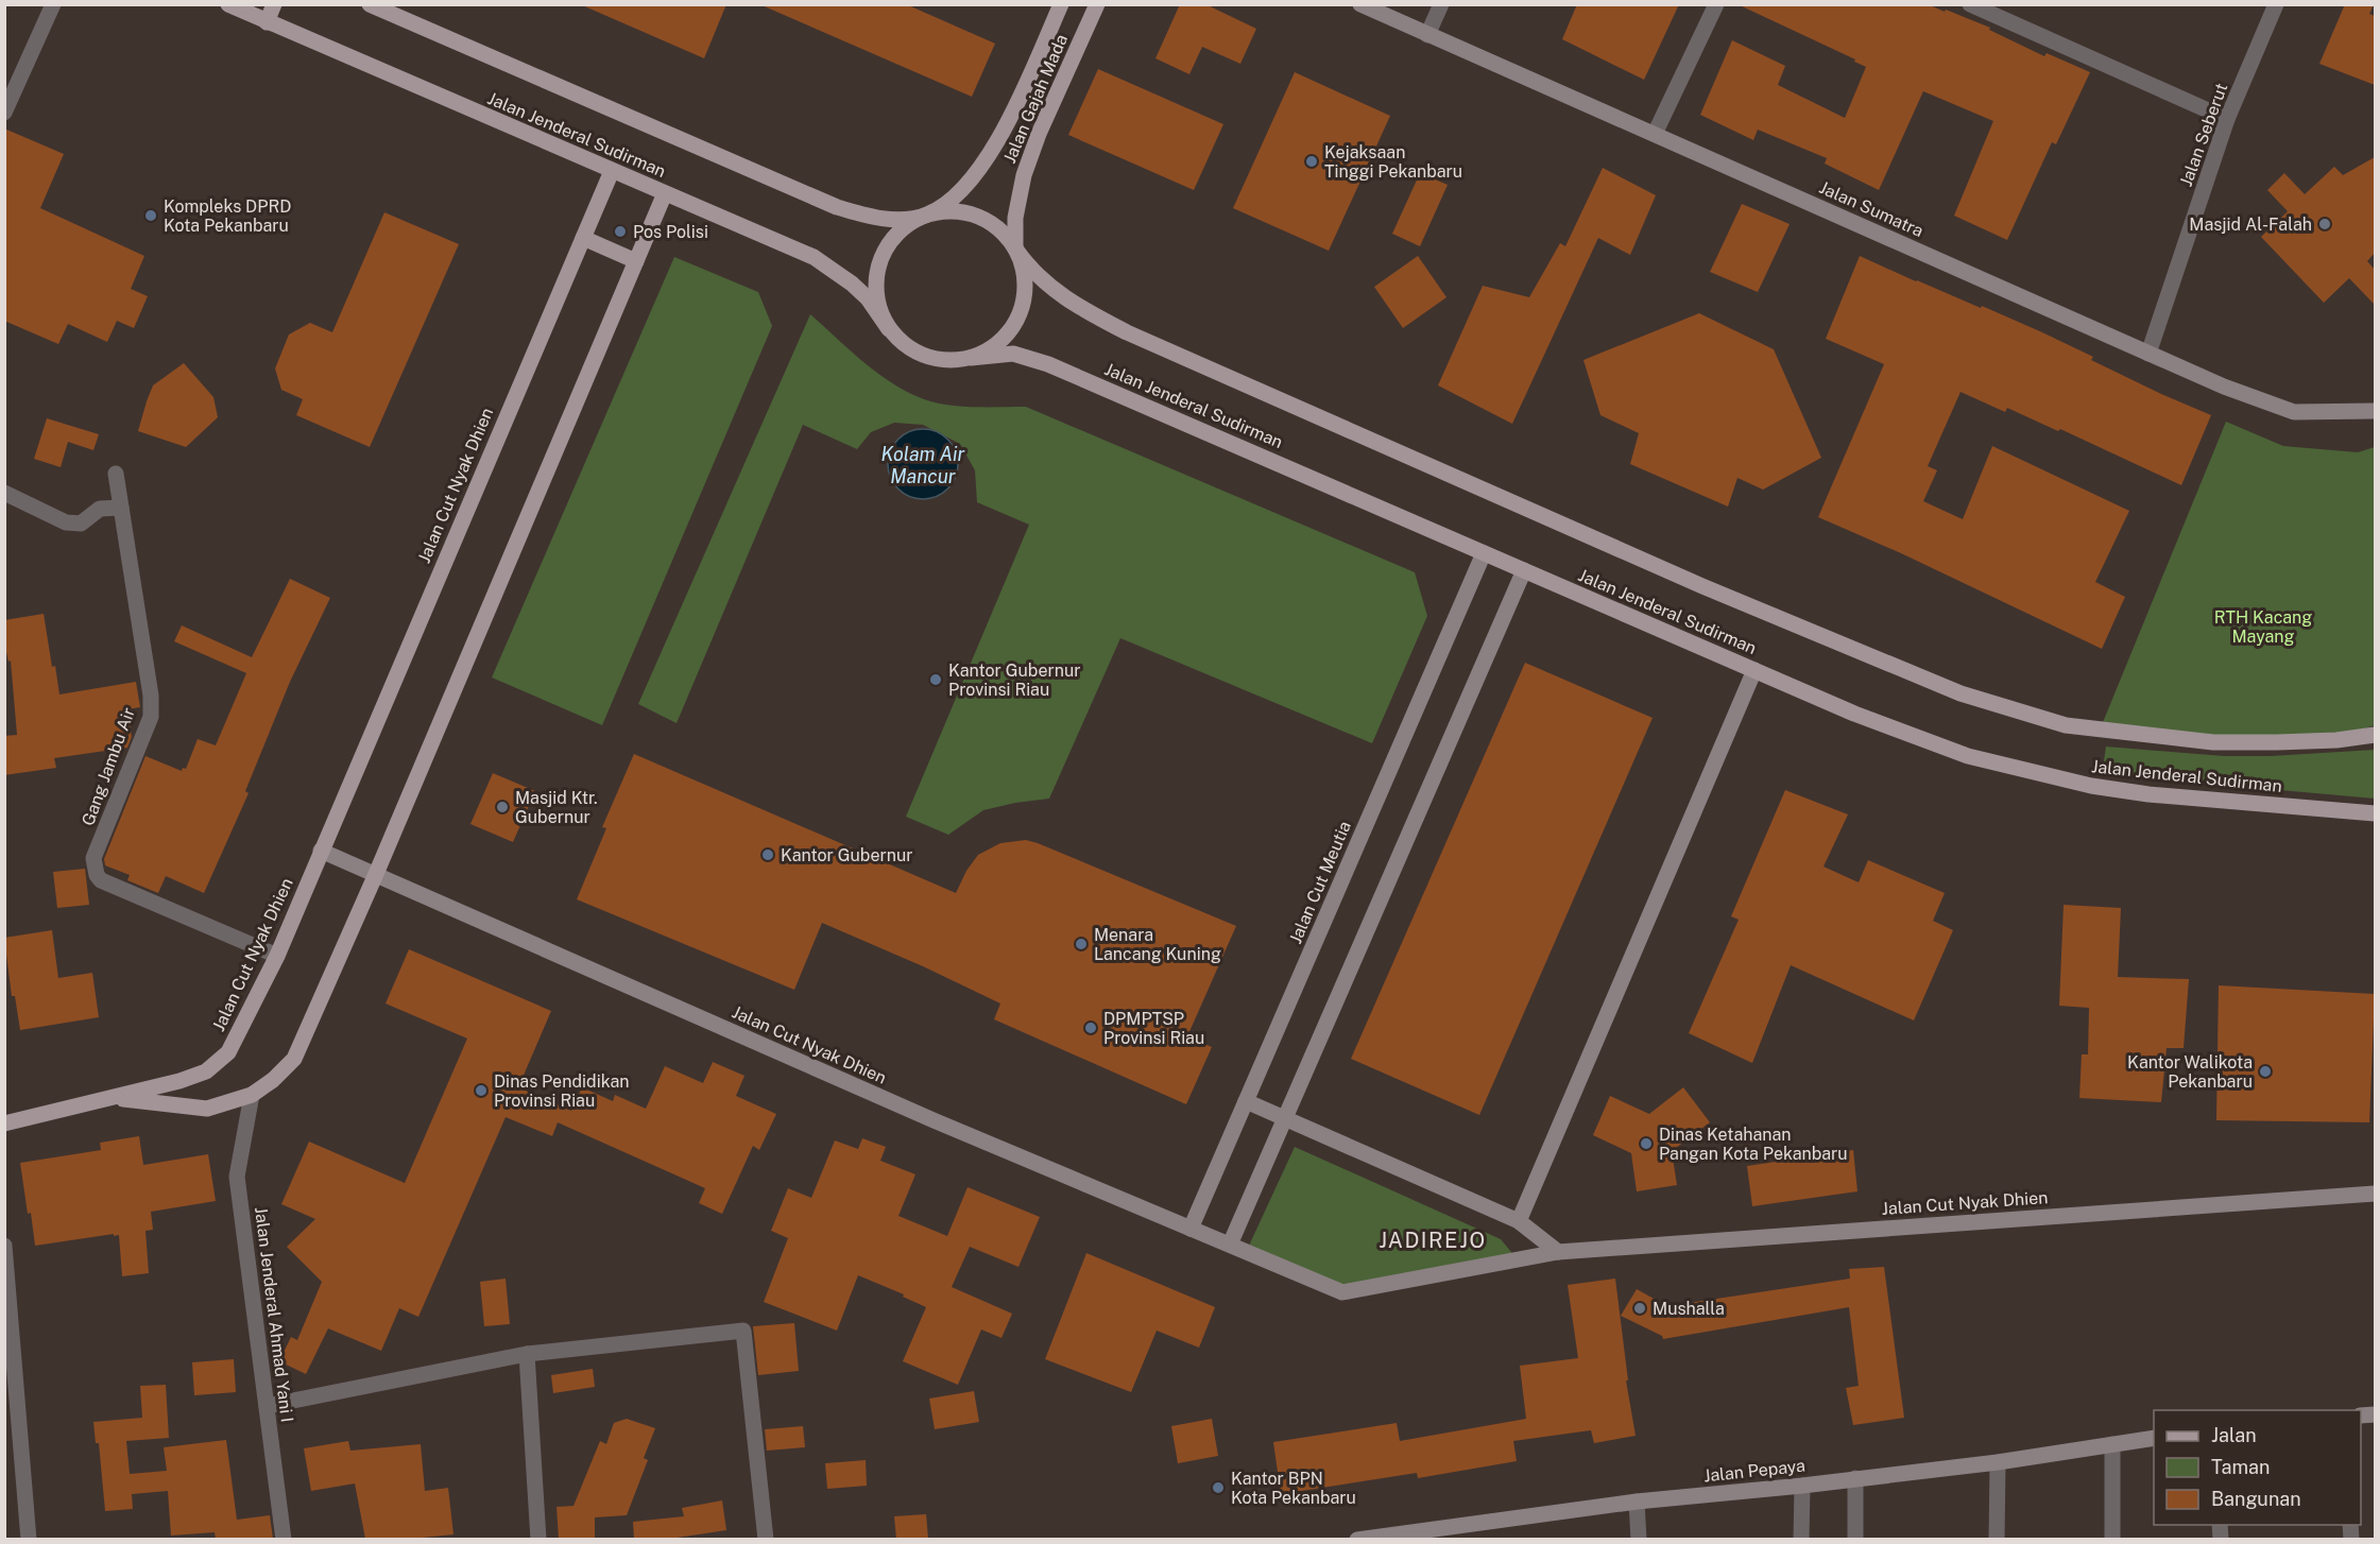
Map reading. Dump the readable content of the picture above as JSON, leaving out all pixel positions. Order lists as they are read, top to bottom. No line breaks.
{"streets":{"main road":["Jalan Gajah Mada","Jalan Jenderal Sudirman","Jalan Cut Nyak Dhien"],"street":["Jalan Seberut","Jalan Sumatra","Gang Jambu Air","Jalan Cut Meutia","Jalan Jenderal Ahmad Yani I","Jalan Pepaya"]},"crossings":[["Jalan Gajah Mada","Jalan Jenderal Sudirman"],["Jalan Jenderal Sudirman","Jalan Cut Nyak Dhien"],["Jalan Jenderal Sudirman","Jalan Cut Meutia"],["Jalan Seberut","Jalan Sumatra"],["Jalan Cut Nyak Dhien","Gang Jambu Air"],["Jalan Cut Nyak Dhien","Jalan Cut Meutia"]],"districts":["JADIREJO"],"water":["Kolam Air Mancur"],"parks":["RTH Kacang Mayang"],"places":["Kejaksaan Tinggi Pekanbaru","Kompleks DPRD Kota Pekanbaru","Masjid Al-Falah","Pos Polisi","Kantor Gubernur Provinsi Riau","Masjid Ktr. Gubernur","Kantor Gubernur","Menara Lancang Kuning","DPMPTSP Provinsi Riau","Kantor Walikota Pekanbaru","Dinas Pendidikan Provinsi Riau","Dinas Ketahanan Pangan Kota Pekanbaru","Mushalla","Kantor BPN Kota Pekanbaru"],"legend":["Jalan","Taman","Bangunan"]}
